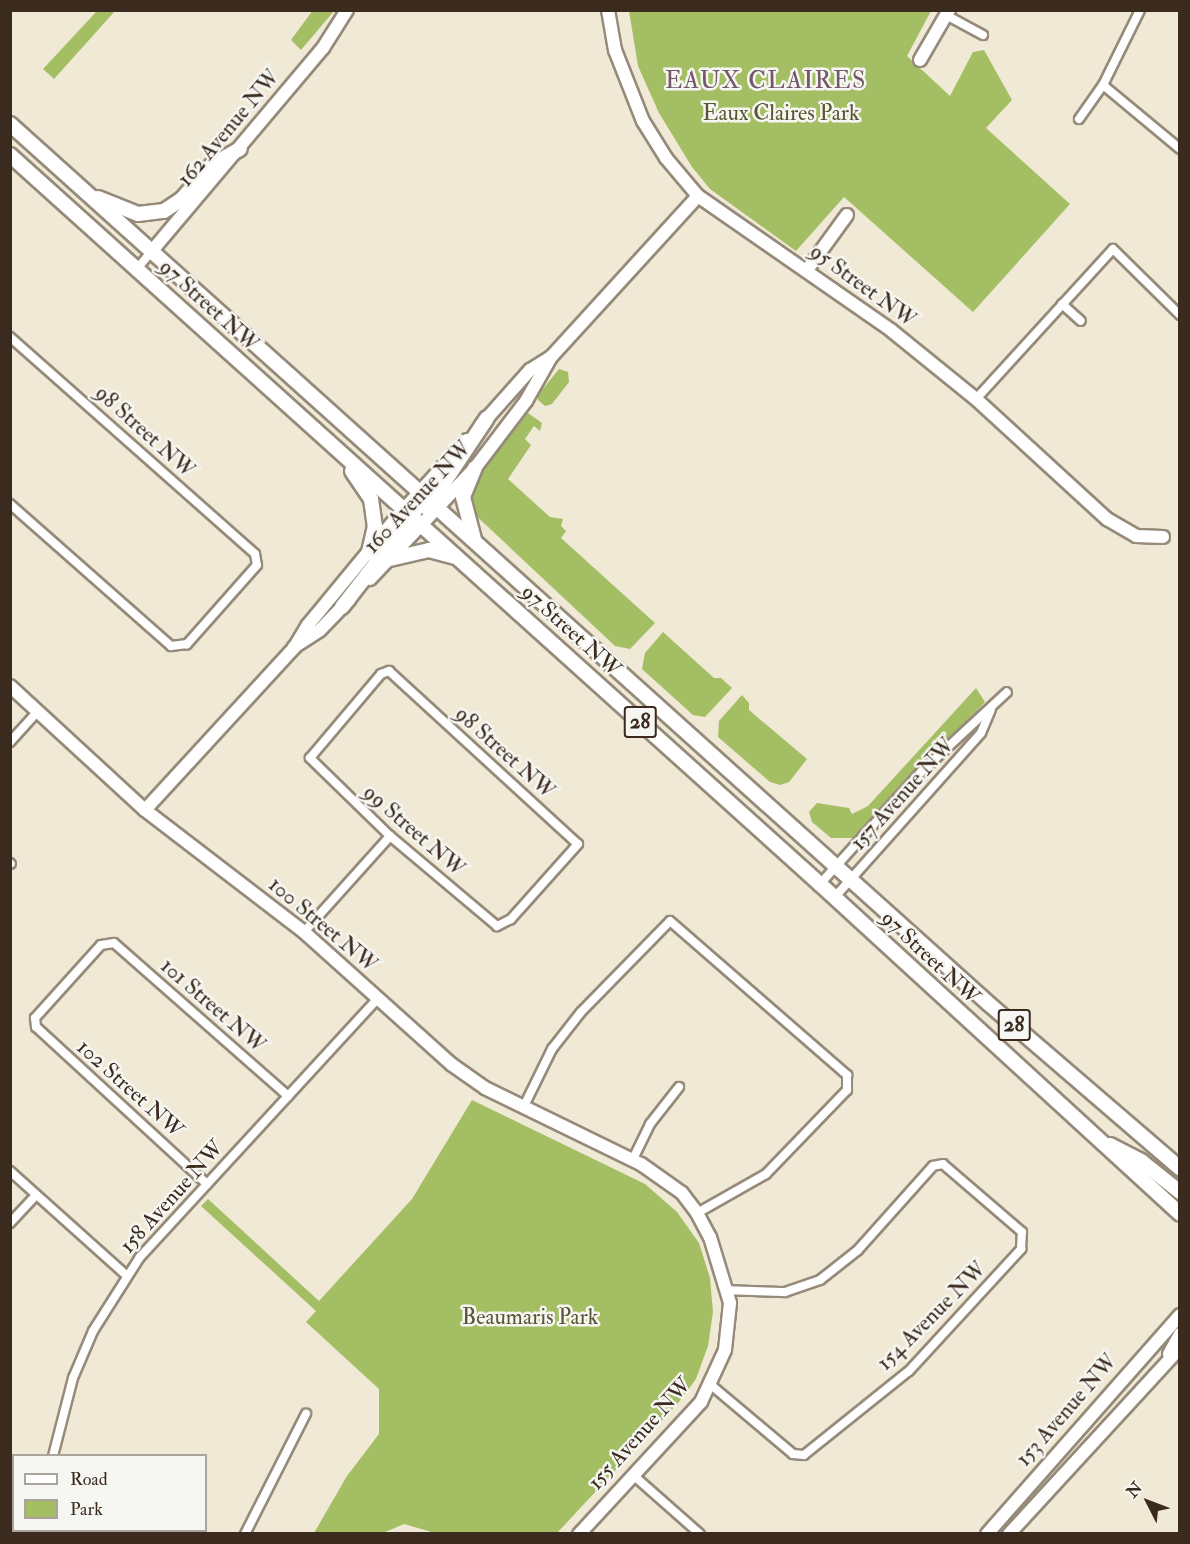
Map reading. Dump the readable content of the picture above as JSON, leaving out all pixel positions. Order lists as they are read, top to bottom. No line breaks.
{"streets":{"main road":["97 Street NW","28"],"street":["162 Avenue NW","95 Street NW","98 Street NW","160 Avenue NW","157 Avenue NW","99 Street NW","100 Street NW","101 Street NW","102 Street NW","158 Avenue NW","154 Avenue NW","153 Avenue NW","155 Avenue NW"]},"crossings":[["162 Avenue NW","97 Street NW"],["95 Street NW","160 Avenue NW"],["97 Street NW","160 Avenue NW"],["97 Street NW","157 Avenue NW"],["98 Street NW","99 Street NW"],["160 Avenue NW","100 Street NW"],["100 Street NW","158 Avenue NW"],["100 Street NW","154 Avenue NW"],["100 Street NW","155 Avenue NW"],["101 Street NW","102 Street NW"],["101 Street NW","158 Avenue NW"],["102 Street NW","158 Avenue NW"],["154 Avenue NW","155 Avenue NW"]],"districts":["EAUX CLAIRES"],"parks":["Eaux Claires Park","Beaumaris Park"],"legend":["Road","Park"],"north":"top left"}
